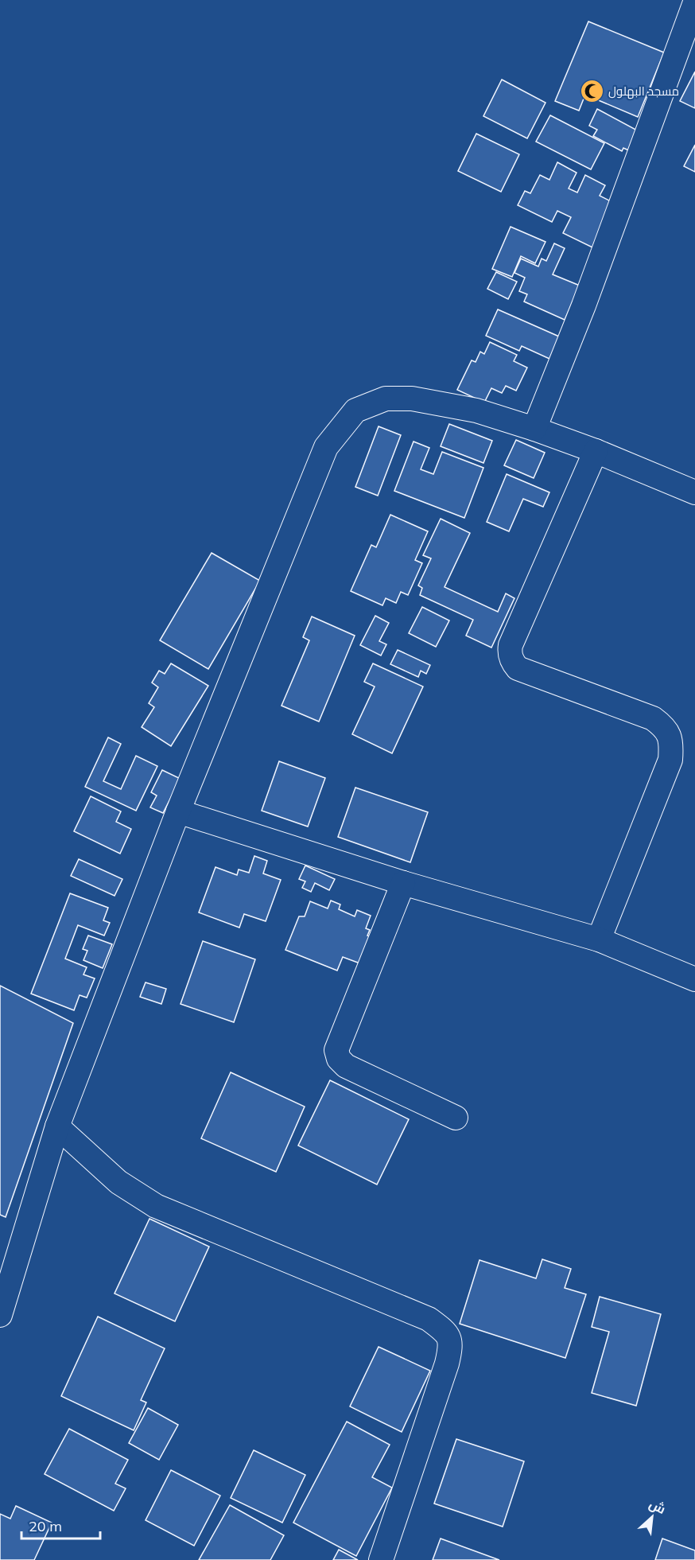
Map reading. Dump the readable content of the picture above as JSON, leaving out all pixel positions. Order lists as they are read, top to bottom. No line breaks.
{"places":{"mosque":["مسجد البهلول"]},"scale_bar":"20 m","north":"top right"}
